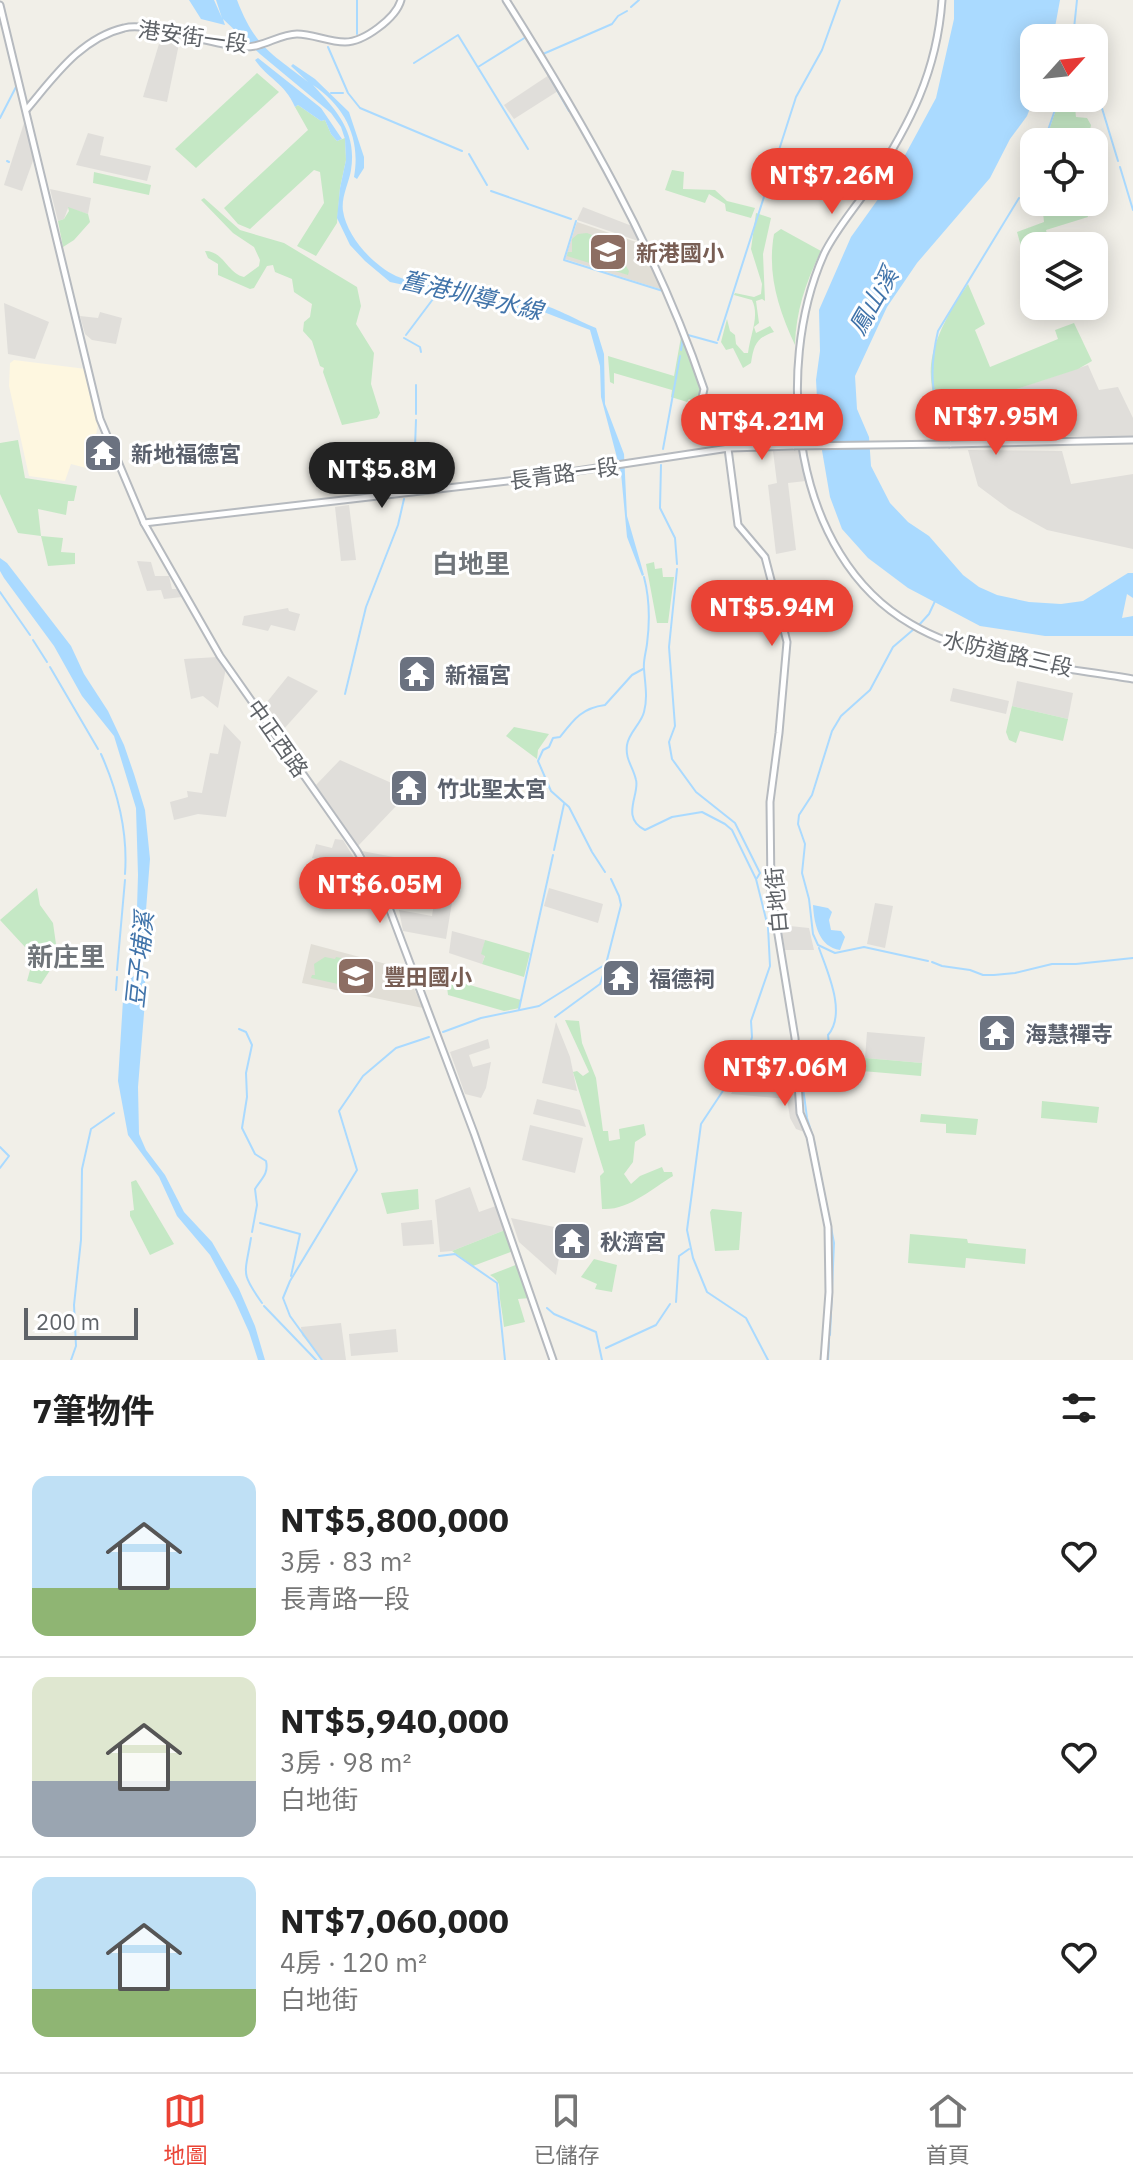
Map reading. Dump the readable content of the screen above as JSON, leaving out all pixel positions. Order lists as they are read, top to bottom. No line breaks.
{"streets":{"street":["港安街一段","長青路一段","水防道路三段","中正西路","白地街"]},"crossings":[["港安街一段","中正西路"],["長青路一段","水防道路三段"],["長青路一段","中正西路"],["長青路一段","白地街"]],"districts":["白地里","新庄里"],"water":["舊港圳導水線","鳳山溪","豆子埔溪"],"places":{"school or university":["新港國小","豐田國小"],"temple":["新地福德宮","新福宮","竹北聖太宮","福德祠","海慧禪寺","秋濟宮"]},"scale_bar":"200 m","north":"top right","page":{"price":["NT$7.26M","NT$7.95M","NT$4.21M","NT$5.8M","NT$5.94M","NT$6.05M","NT$7.06M"],"scale":"200 m","heading":"7筆物件","list":[{"name":"NT$5,800,000","note":"3房 · 83 m² · 長青路一段"},{"name":"NT$5,940,000","note":"3房 · 98 m² · 白地街"},{"name":"NT$7,060,000","note":"4房 · 120 m² · 白地街"}],"tabs":["地圖","已儲存","首頁"]}}
